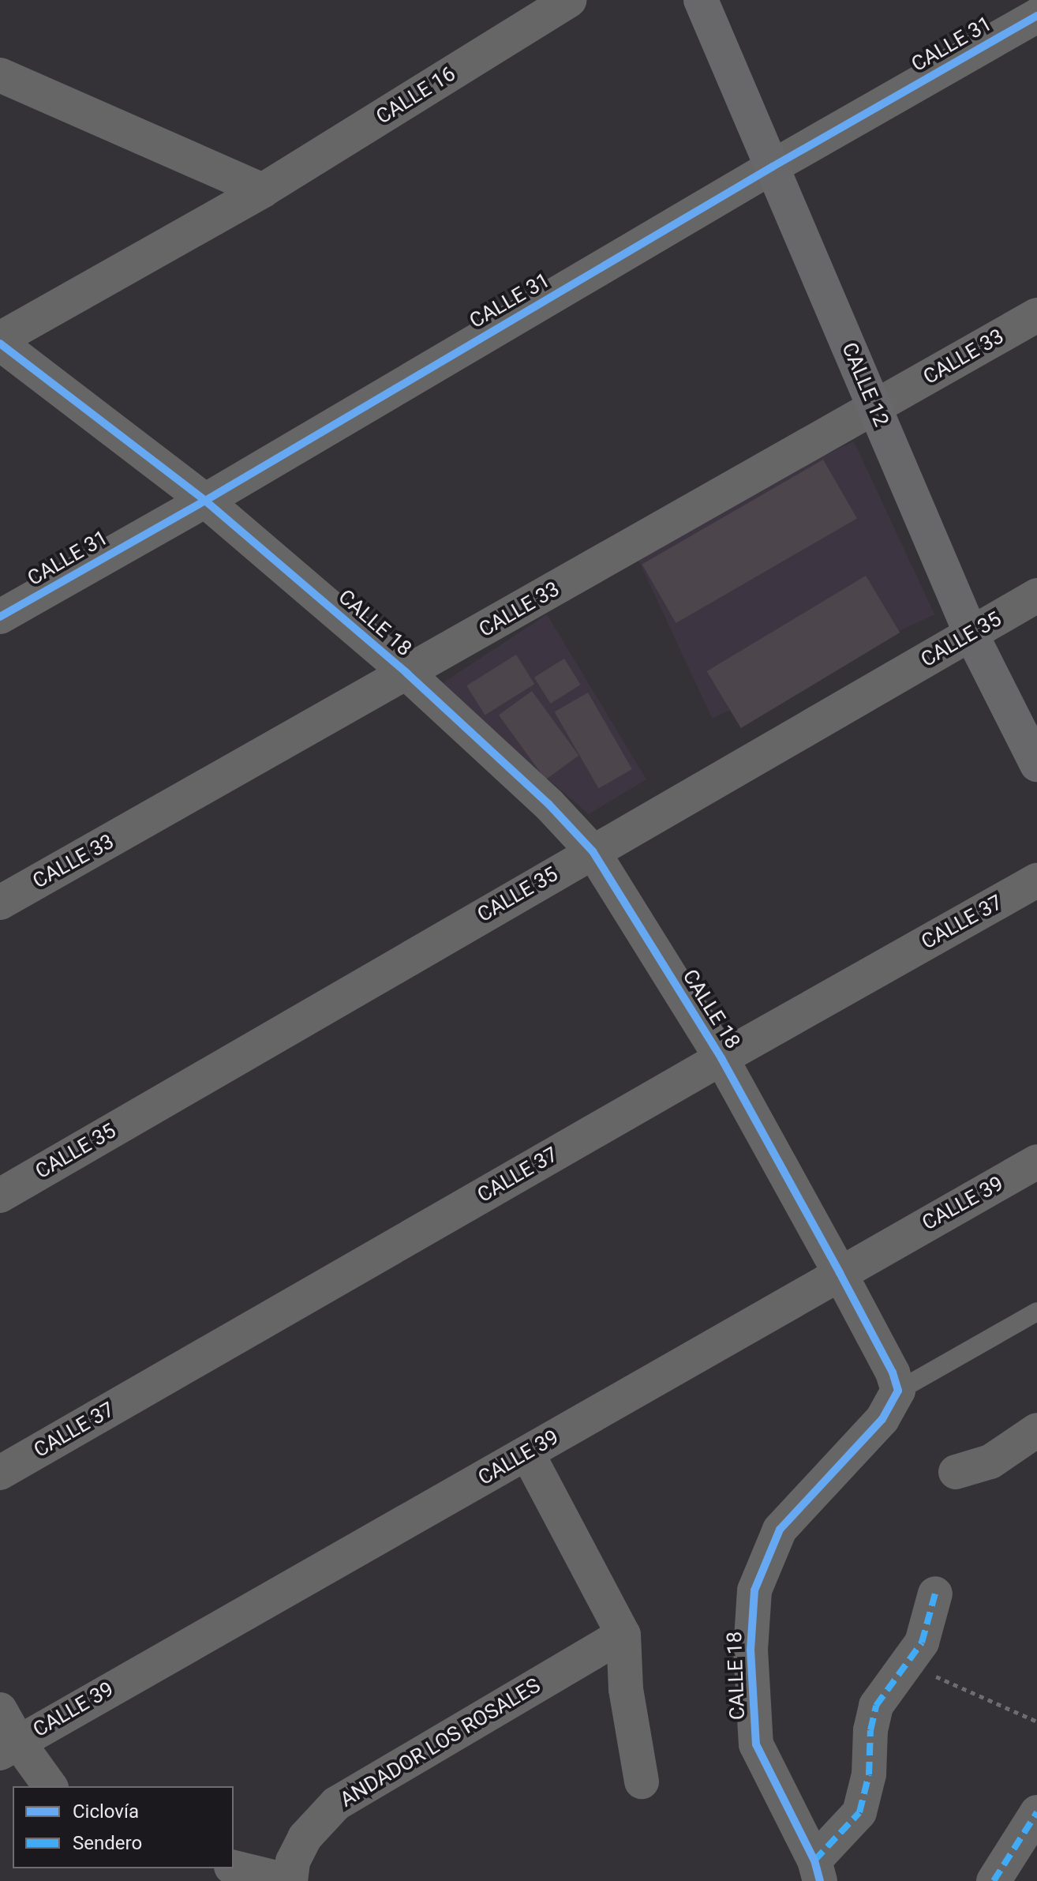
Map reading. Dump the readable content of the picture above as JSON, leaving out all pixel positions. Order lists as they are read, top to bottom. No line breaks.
{"streets":{"street":["CALLE 31","CALLE 16","CALLE 33","CALLE 12","CALLE 18","CALLE 35","CALLE 37","CALLE 39","ANDADOR LOS ROSALES"]},"crossings":[["CALLE 31","CALLE 12"],["CALLE 31","CALLE 18"],["CALLE 16","CALLE 18"],["CALLE 33","CALLE 12"],["CALLE 33","CALLE 18"],["CALLE 12","CALLE 35"],["CALLE 18","CALLE 35"],["CALLE 18","CALLE 37"],["CALLE 18","CALLE 39"]],"legend":["Ciclovía","Sendero"]}
